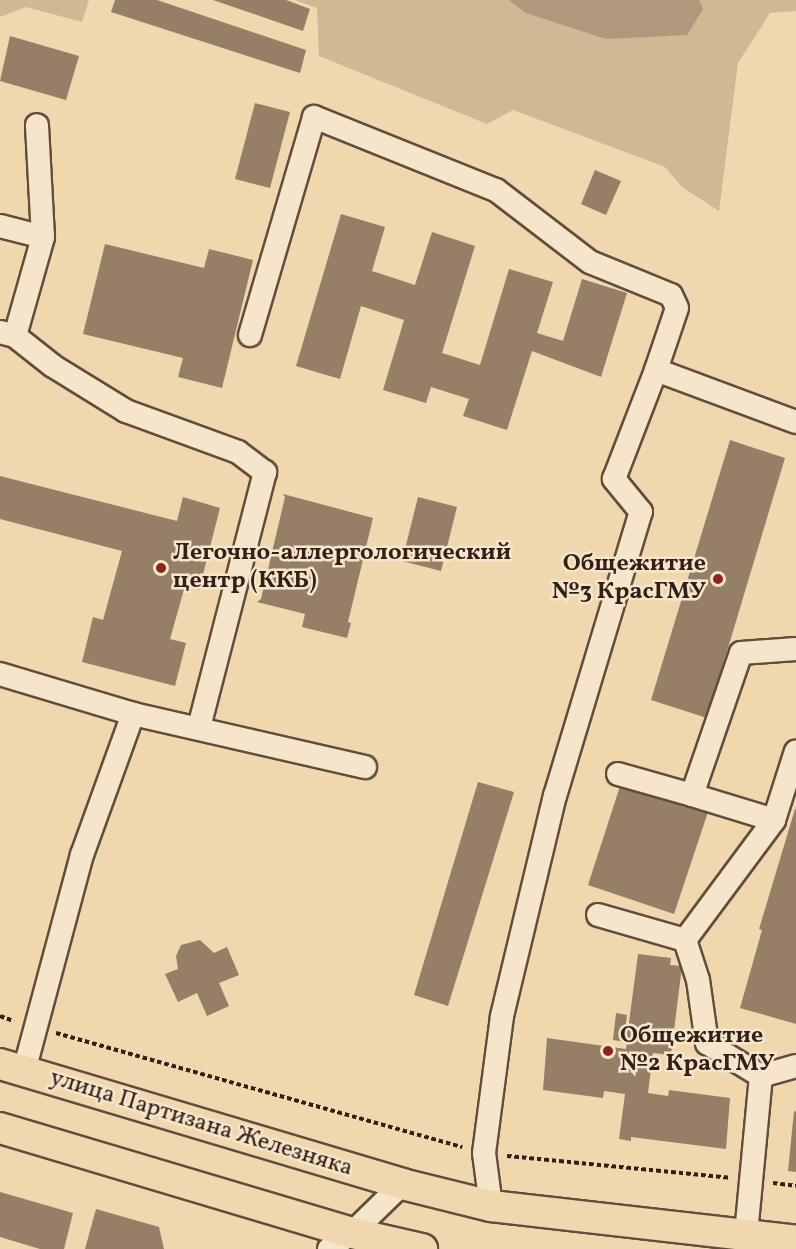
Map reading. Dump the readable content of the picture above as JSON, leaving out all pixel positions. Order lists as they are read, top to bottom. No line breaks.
{"streets":{"main road":["улица Партизана Железняка"]},"places":["Легочно-аллергологический центр (ККБ)","Общежитие №3 КрасГМУ","Общежитие №2 КрасГМУ"]}
